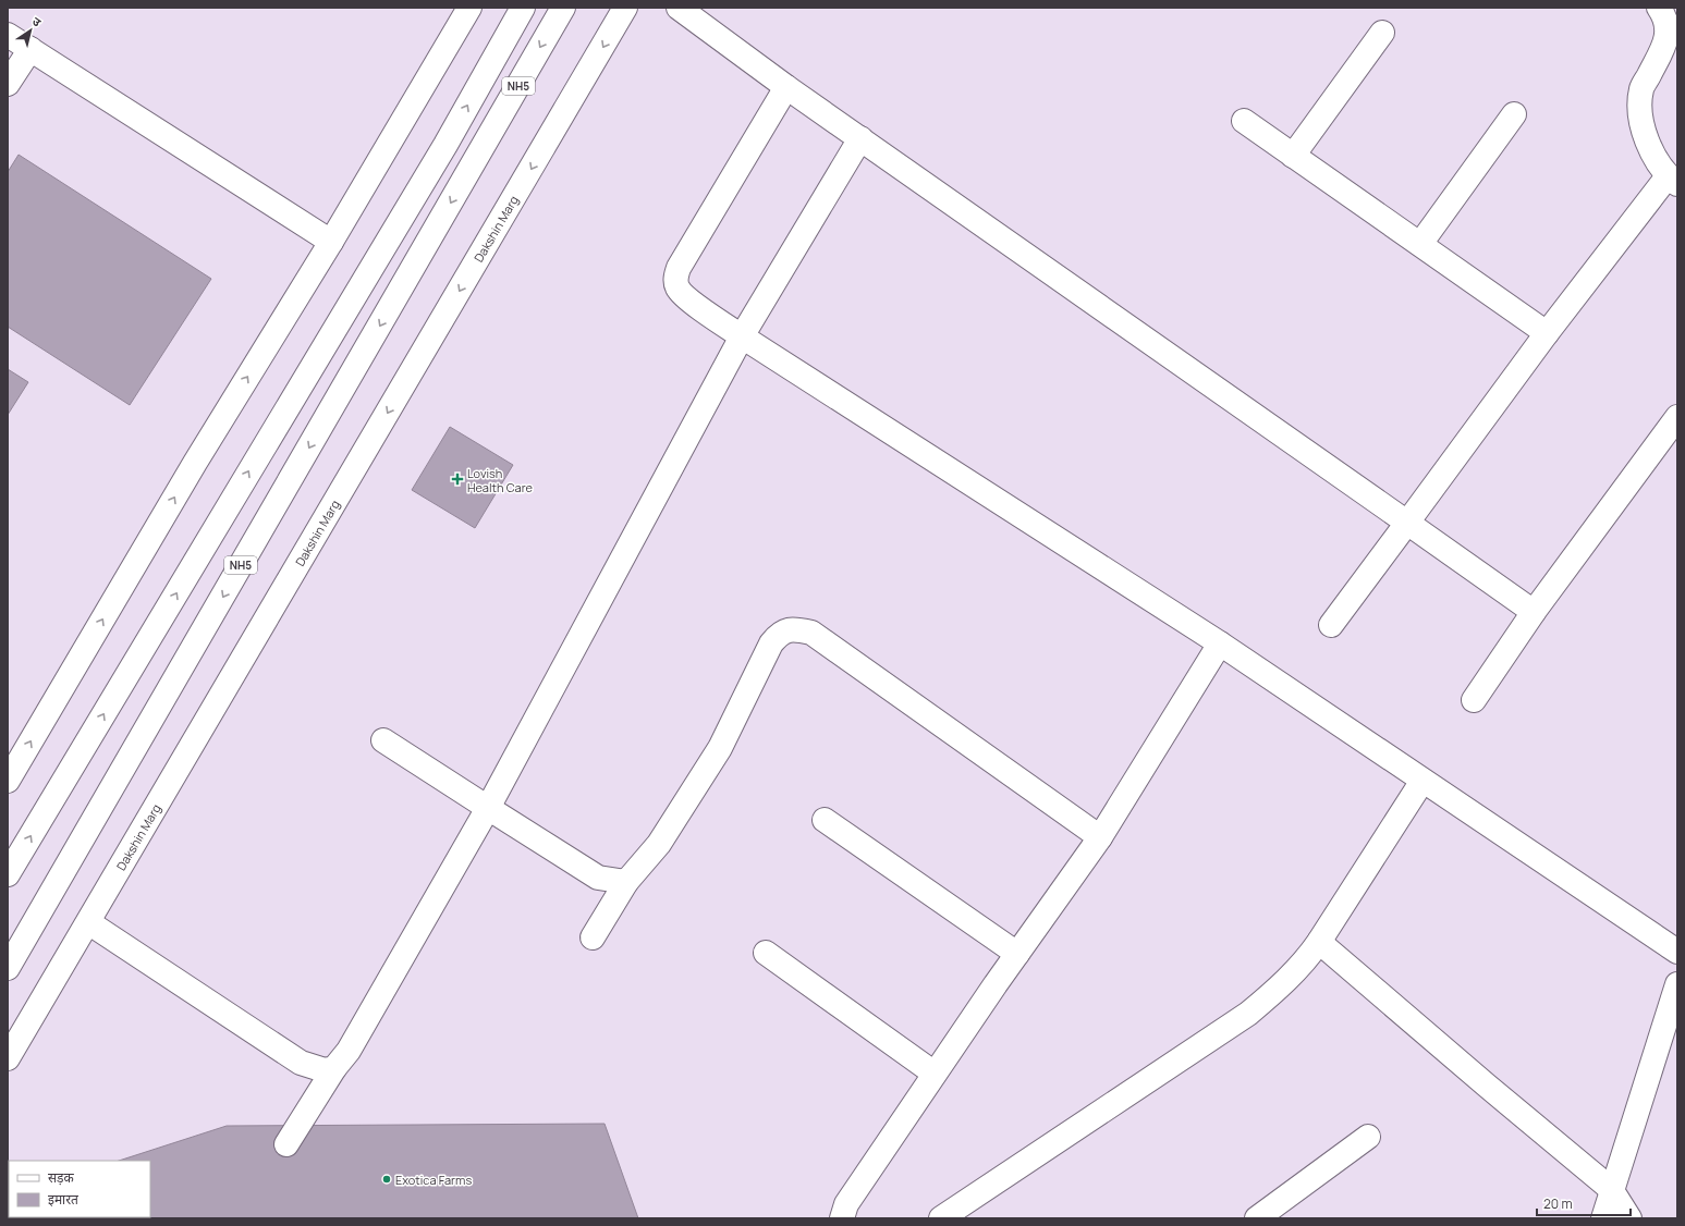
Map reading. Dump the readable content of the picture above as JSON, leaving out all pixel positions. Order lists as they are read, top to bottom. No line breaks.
{"streets":{"main road":["NH5","Dakshin Marg"]},"places":{"health":["Lovish Health Care"],"other":["Exotica Farms"]},"legend":["सड़क","इमारत"],"scale_bar":"20 m","north":"top right"}
